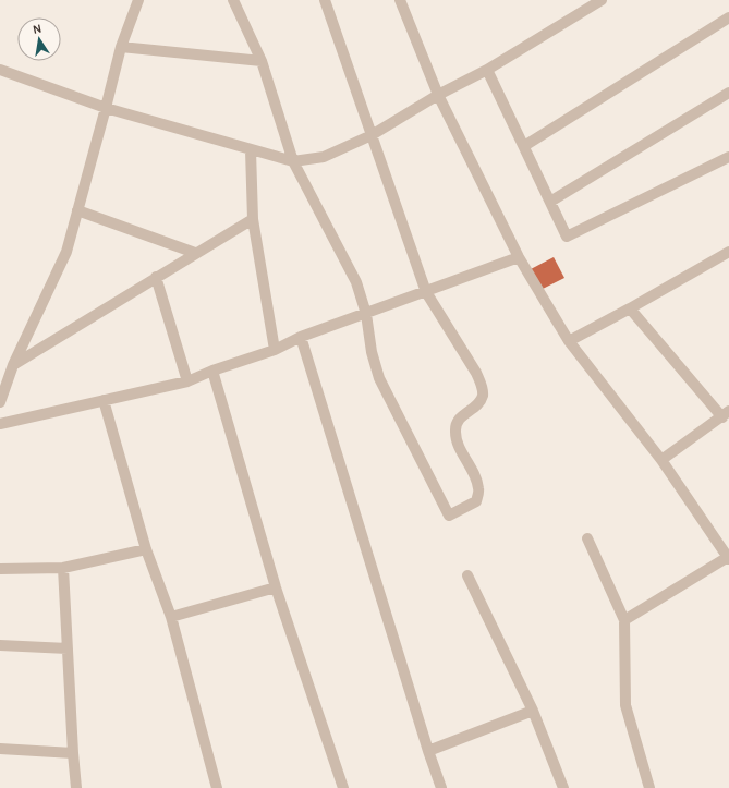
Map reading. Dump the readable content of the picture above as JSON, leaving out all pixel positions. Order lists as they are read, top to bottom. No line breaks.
{"north":"top"}
